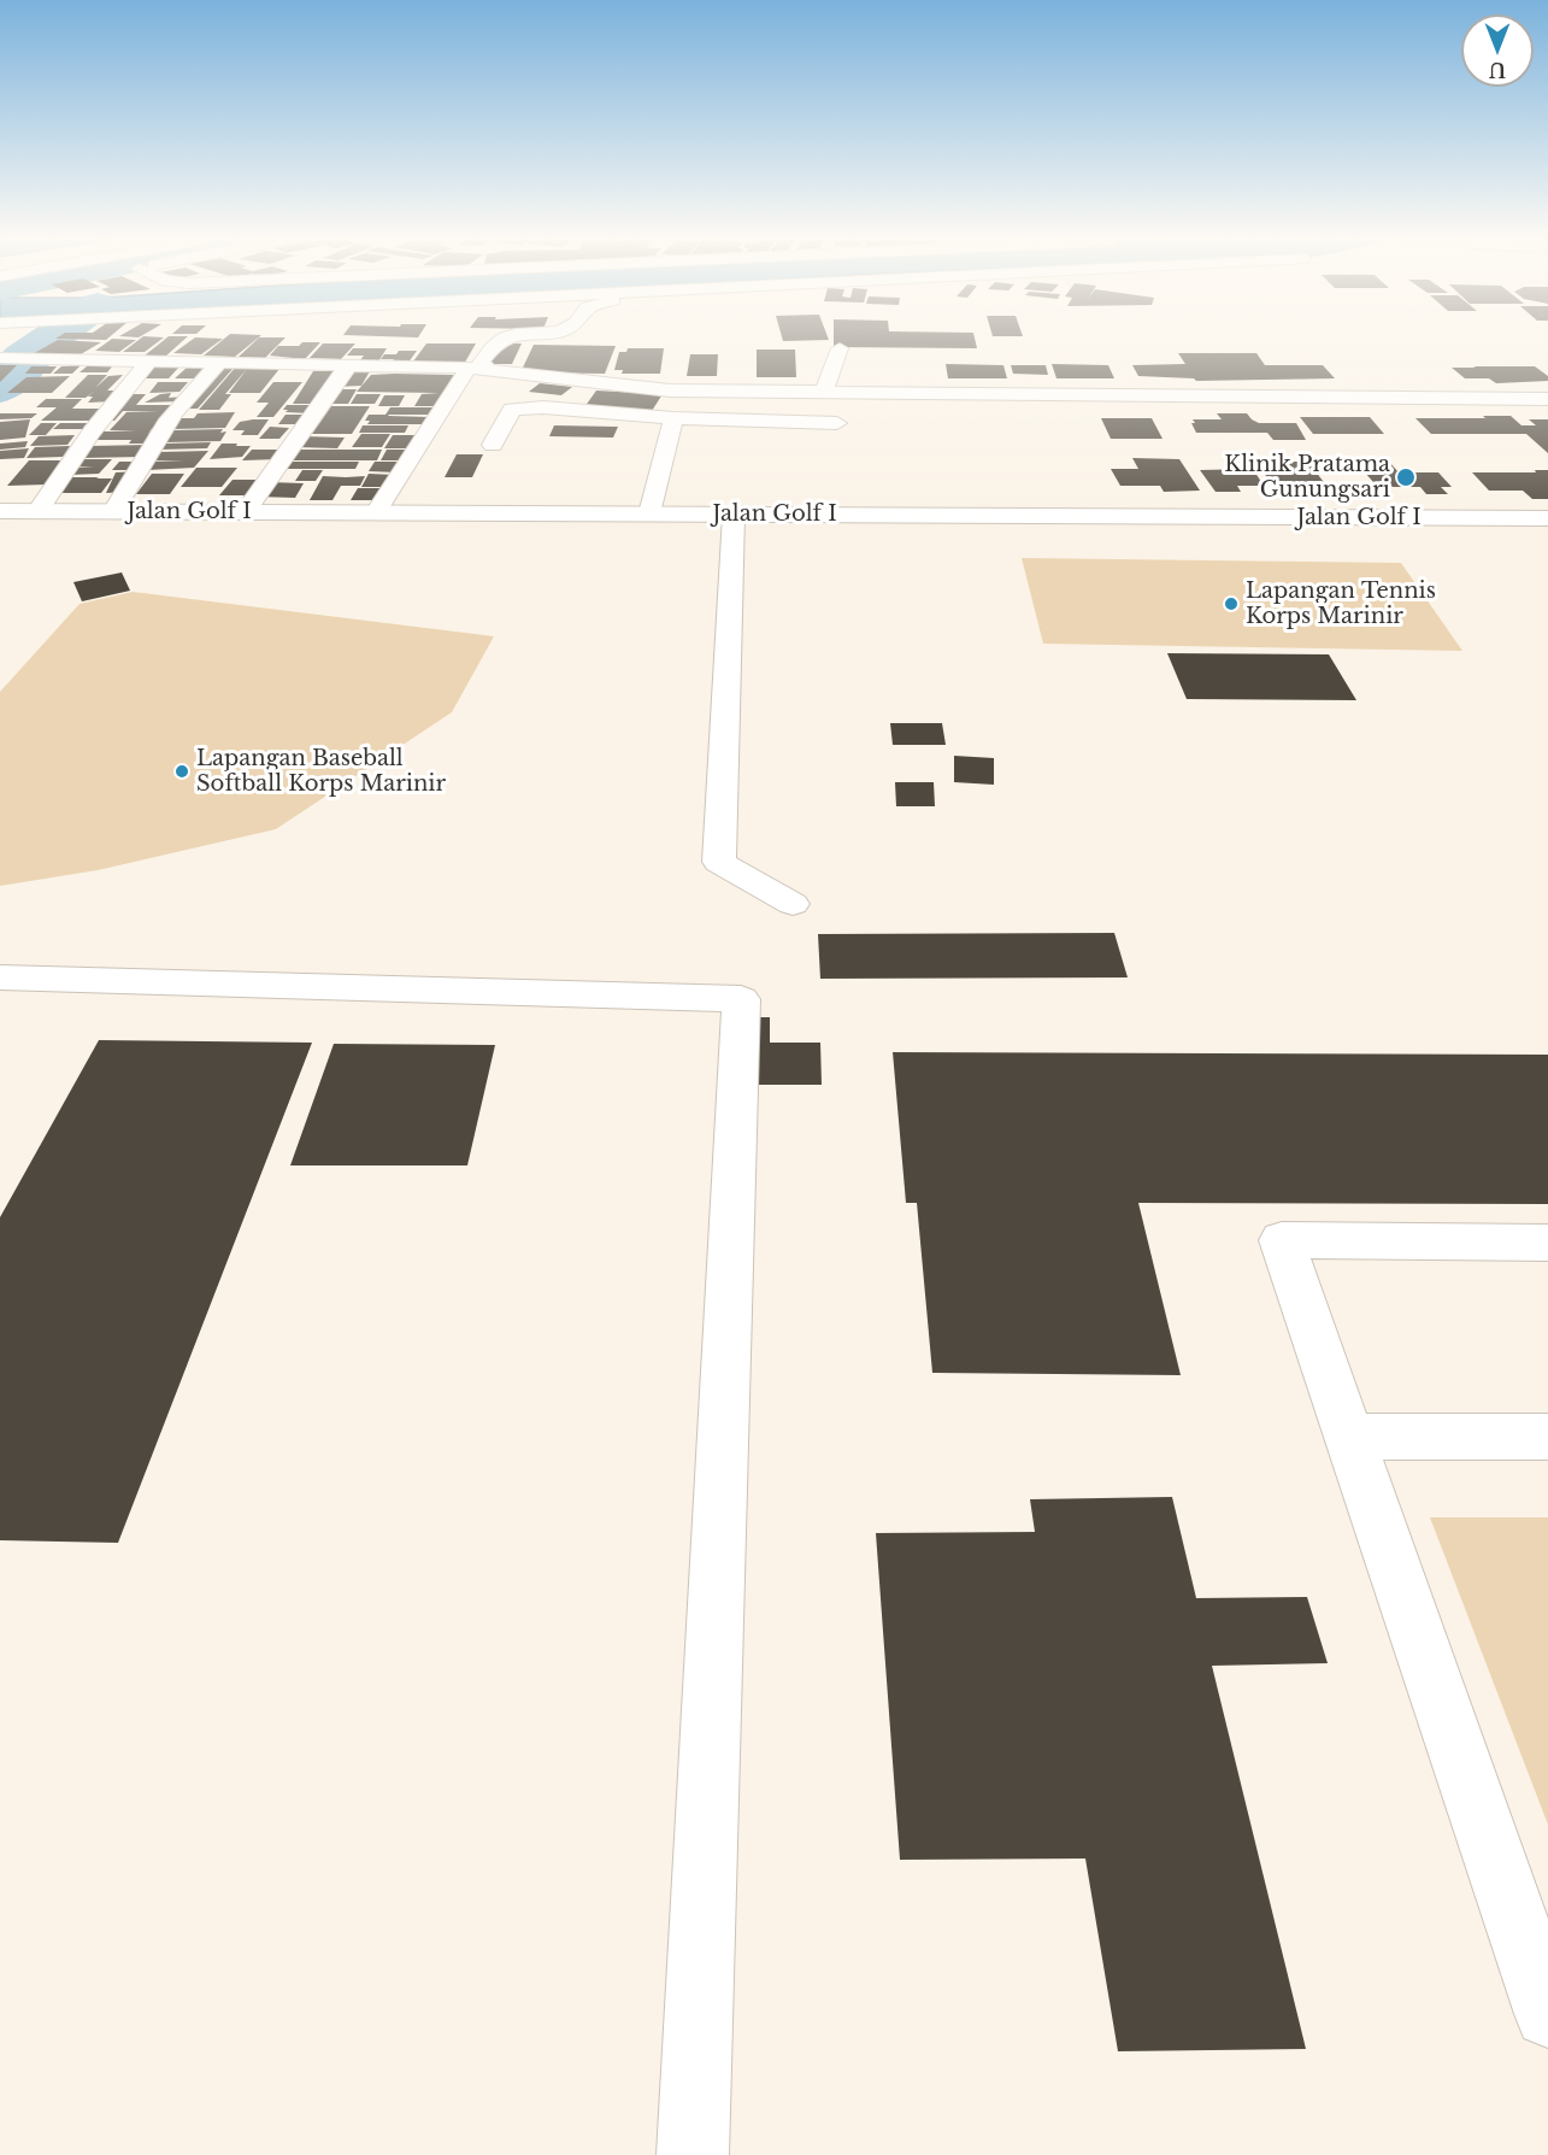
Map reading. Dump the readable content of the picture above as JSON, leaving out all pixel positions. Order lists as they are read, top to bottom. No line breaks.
{"streets":{"main road":["Jalan Golf I"]},"places":["Klinik Pratama Gunungsari","Lapangan Tennis Korps Marinir","Lapangan Baseball Softball Korps Marinir"],"north":"bottom"}
